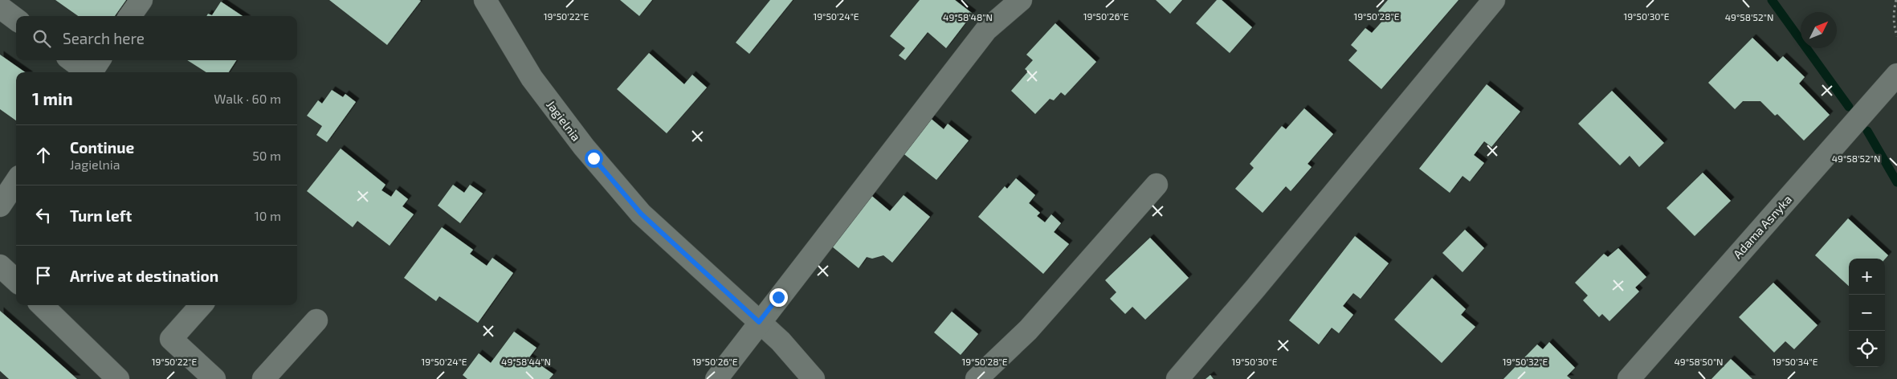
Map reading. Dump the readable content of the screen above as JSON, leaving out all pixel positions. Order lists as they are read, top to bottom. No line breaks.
{"streets":{"street":["Jagielnia","Adama Asnyka"]},"north":"top right","page":{"search":"Search here","heading":["1 min","Walk · 60 m"],"list":[["Continue","Jagielnia","50 m"],["Turn left","10 m"],"Arrive at destination"],"map_buttons":["+","−"]},"coordinates":["19°50'22\"E","19°50'24\"E","19°50'26\"E","19°50'28\"E","19°50'30\"E","49°58'48\"N","49°58'52\"N","49°58'44\"N","49°58'50\"N","19°50'32\"E","19°50'34\"E"]}
